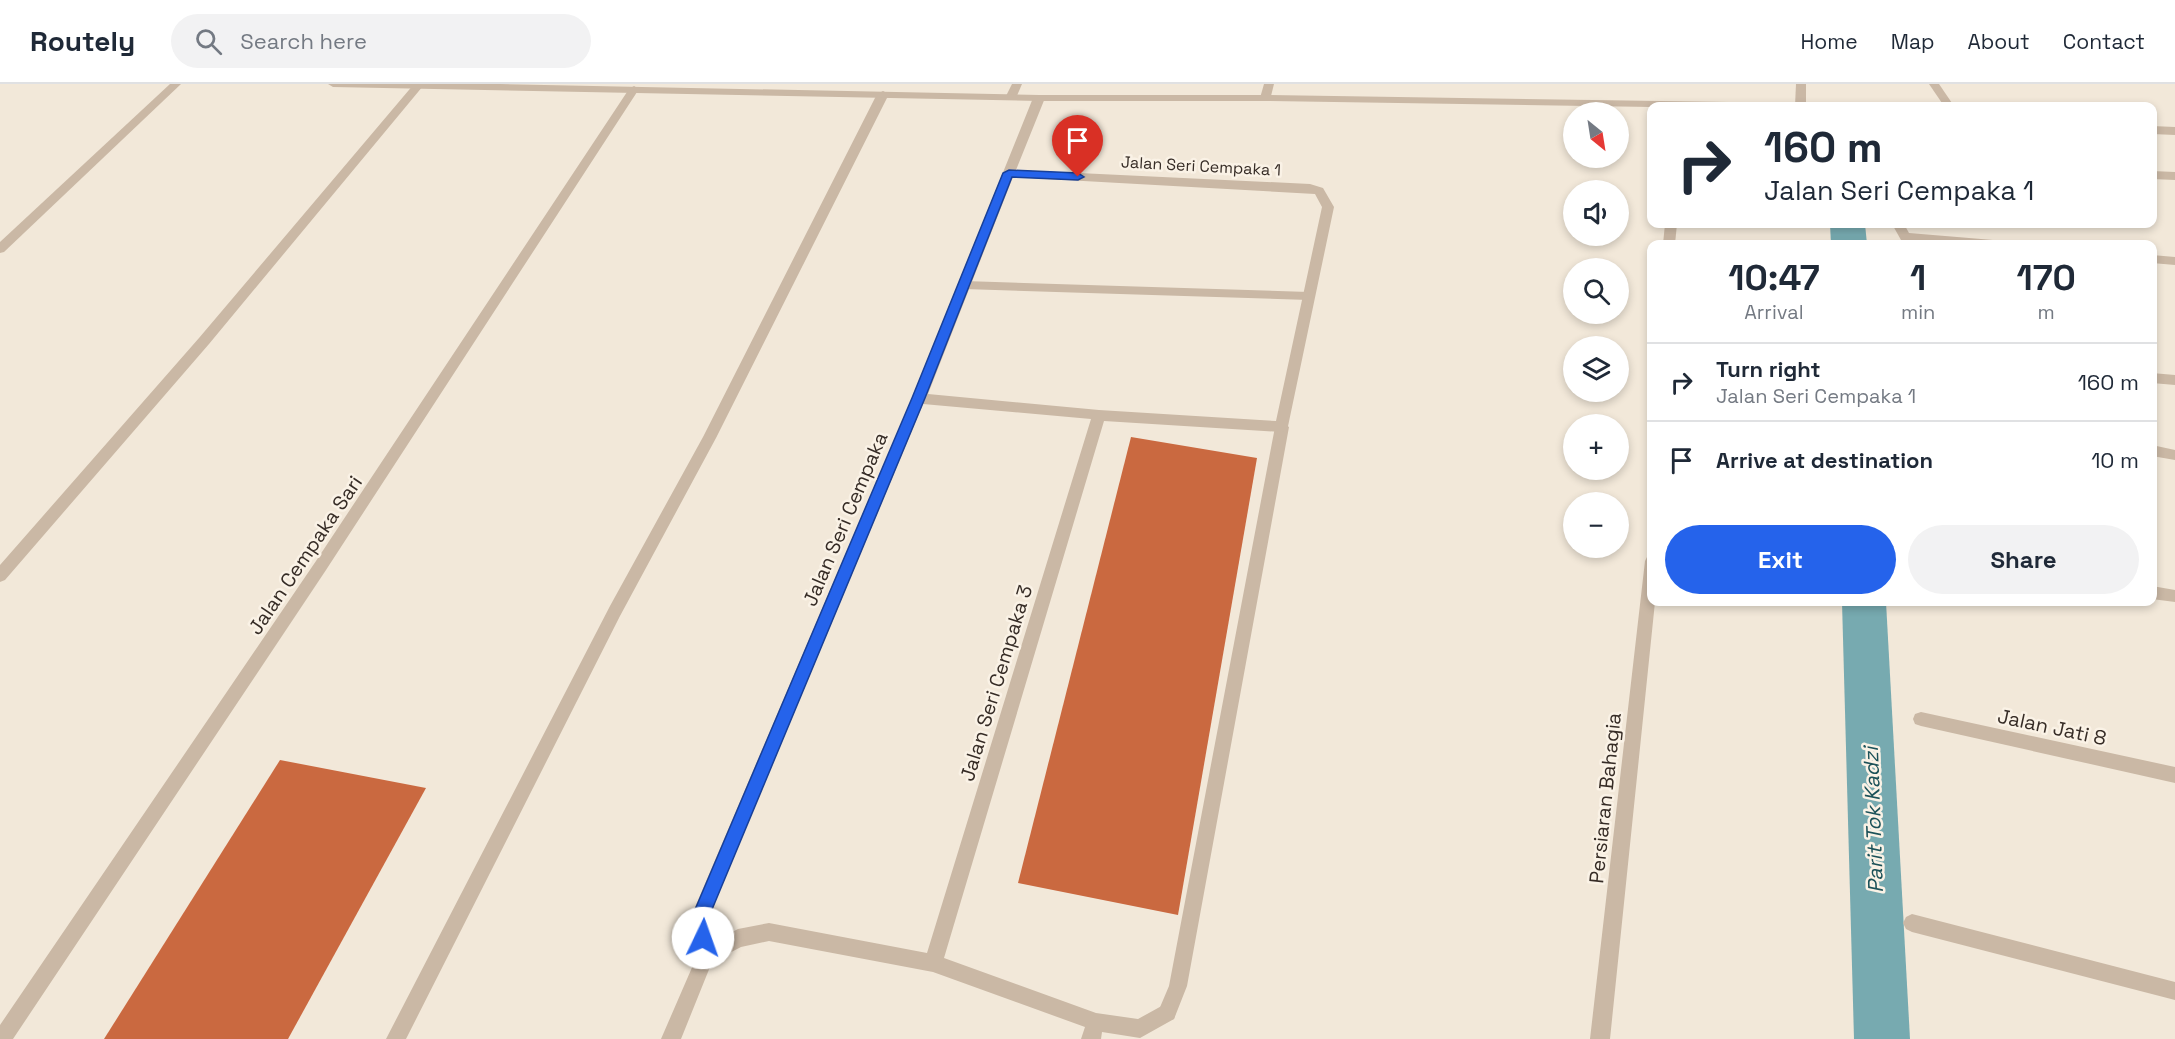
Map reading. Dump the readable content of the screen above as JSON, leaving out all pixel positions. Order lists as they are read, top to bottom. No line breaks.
{"streets":{"street":["Jalan Seri Cempaka 1","Jalan Seri Cempaka","Jalan Cempaka Sari","Jalan Seri Cempaka 3","Jalan Jati 8","Persiaran Bahagia"]},"crossings":[["Jalan Seri Cempaka 1","Jalan Seri Cempaka"]],"water":["Parit Tok Kadzi"],"north":"bottom right","page":{"header":"Routely","search":"Search here","nav":["Home","Map","About","Contact"],"map_buttons":["+","−"],"turn":["160 m","Jalan Seri Cempaka 1"],"eta":["10:47","Arrival","1","min","170","m"],"list":[{"name":"Turn right","note":"Jalan Seri Cempaka 1","value":"160 m"},{"name":"Arrive at destination","value":"10 m"}],"buttons":["Exit","Share"]}}
